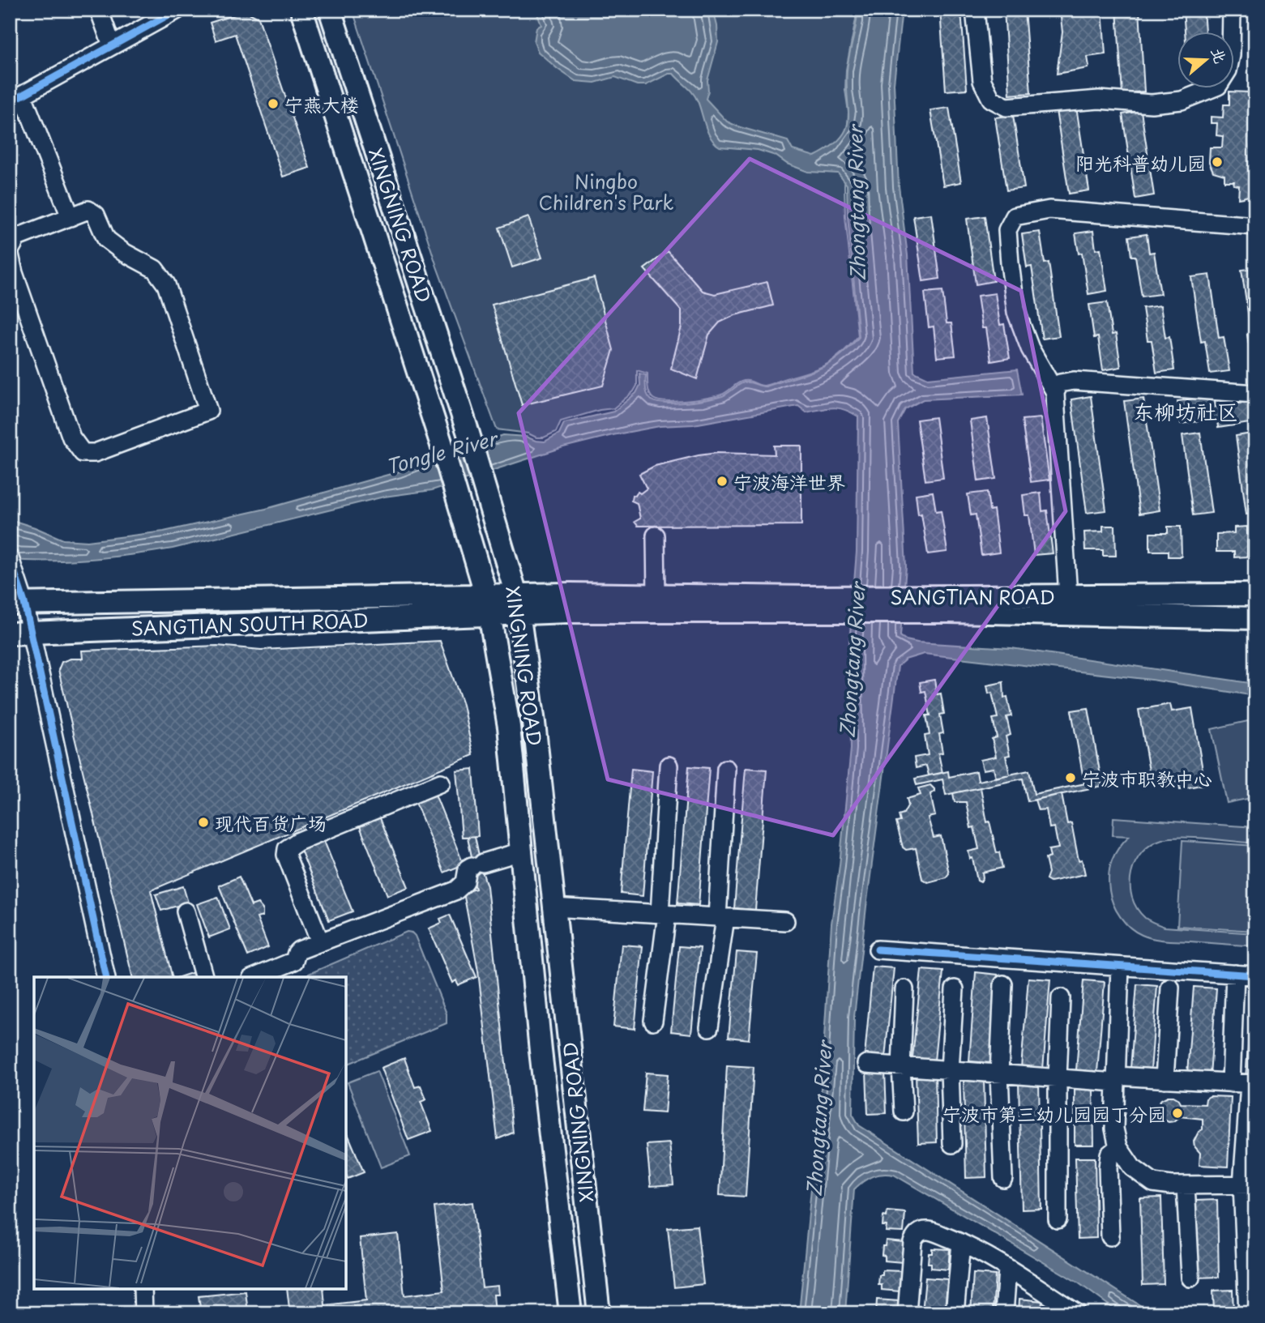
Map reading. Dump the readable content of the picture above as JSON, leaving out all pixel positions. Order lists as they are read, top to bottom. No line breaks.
{"streets":{"main road":["XINGNING ROAD","SANGTIAN ROAD","SANGTIAN SOUTH ROAD"]},"crossings":[["XINGNING ROAD","SANGTIAN ROAD"],["XINGNING ROAD","SANGTIAN SOUTH ROAD"],["SANGTIAN ROAD","SANGTIAN SOUTH ROAD"]],"districts":["东柳坊社区"],"water":["Zhongtang River","Tongle River"],"parks":["Ningbo Children's Park"],"places":["宁燕大楼","阳光科普幼儿园","宁波海洋世界","宁波市职教中心","现代百货广场","宁波市第三幼儿园园丁分园"],"north":"right"}
